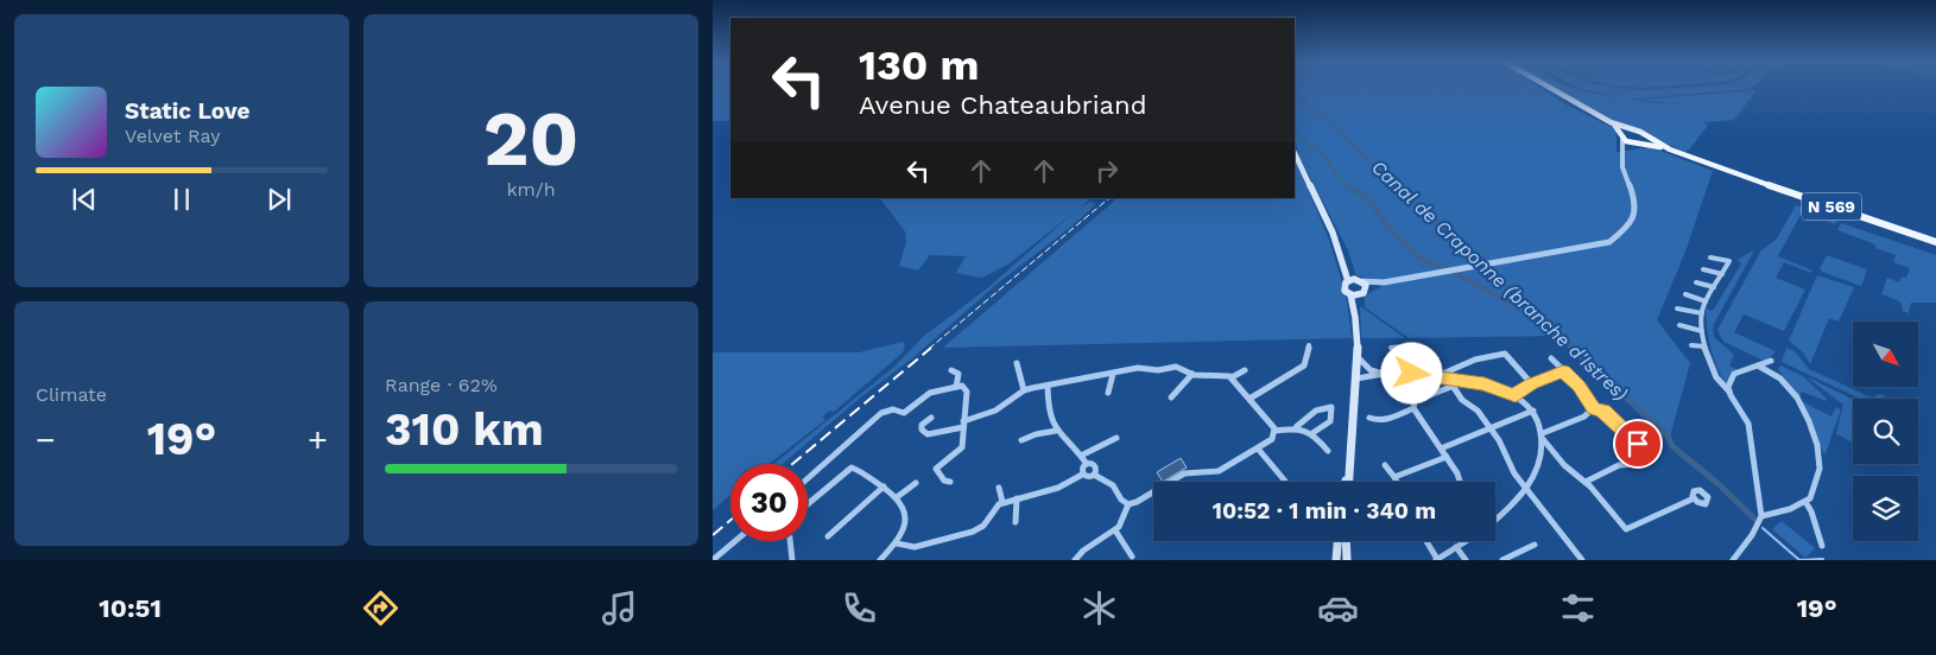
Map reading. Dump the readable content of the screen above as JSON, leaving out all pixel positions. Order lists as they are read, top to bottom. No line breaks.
{"streets":{"main road":["N 569"]},"water":["Canal de Craponne (branche d'Istres)"],"north":"bottom right","page":{"tile":[["20","km/h"],"Climate",["Range · 62%","310 km"]],"turn":["130 m","Avenue Chateaubriand"],"song":["Static Love","Velvet Ray"],"heat":["−","19°","+"],"limit":"30","trip":"10:52 · 1 min · 340 m","tabs":["10:51","19°"]}}
